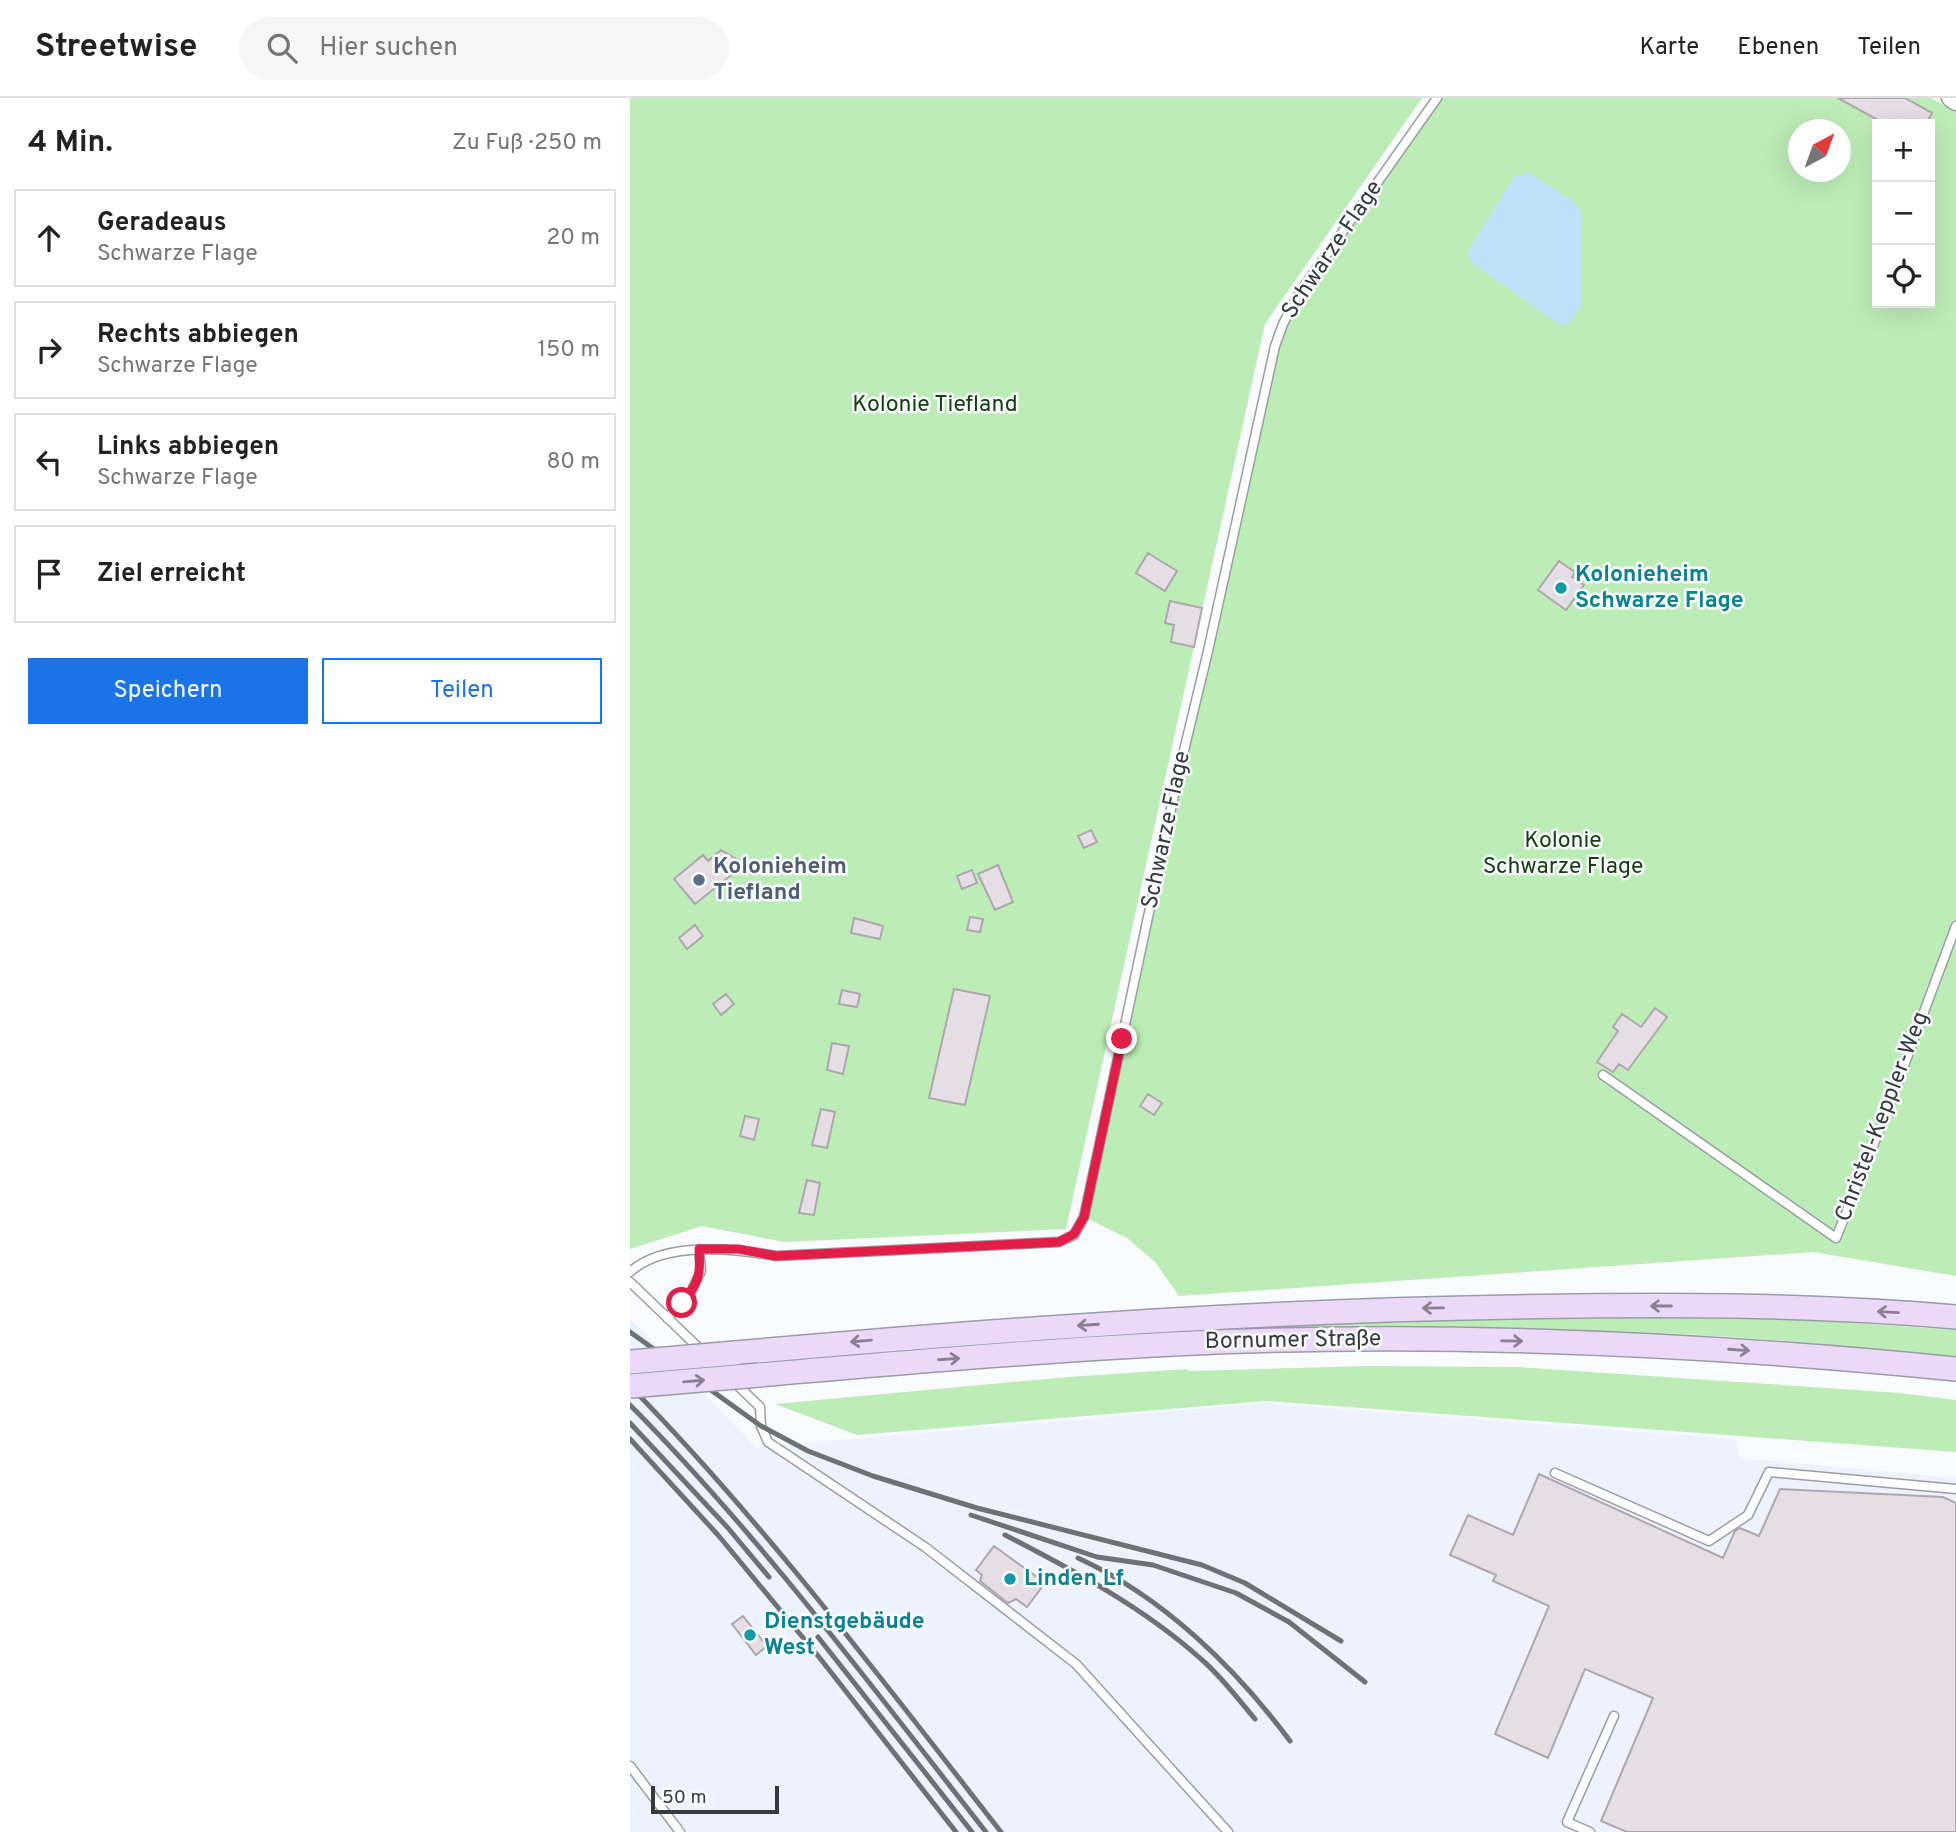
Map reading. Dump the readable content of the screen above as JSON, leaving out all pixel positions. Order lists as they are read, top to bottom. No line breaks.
{"streets":{"main road":["Bornumer Straße"],"lane":["Schwarze Flage","Christel-Keppler-Weg"]},"parks":["Kolonie Tiefland","Kolonie Schwarze Flage"],"places":["Kolonieheim Schwarze Flage","Kolonieheim Tiefland","Linden Lf","Dienstgebäude West"],"scale_bar":"50 m","north":"top right","page":{"header":"Streetwise","search":"Hier suchen","nav":["Karte","Ebenen","Teilen"],"heading":["4 Min.","Zu Fuß · 250 m"],"map_buttons":["+","−"],"list":[["Geradeaus","Schwarze Flage","20 m"],["Rechts abbiegen","Schwarze Flage","150 m"],["Links abbiegen","Schwarze Flage","80 m"],"Ziel erreicht"],"buttons":["Speichern","Teilen"],"scale":"50 m"}}
